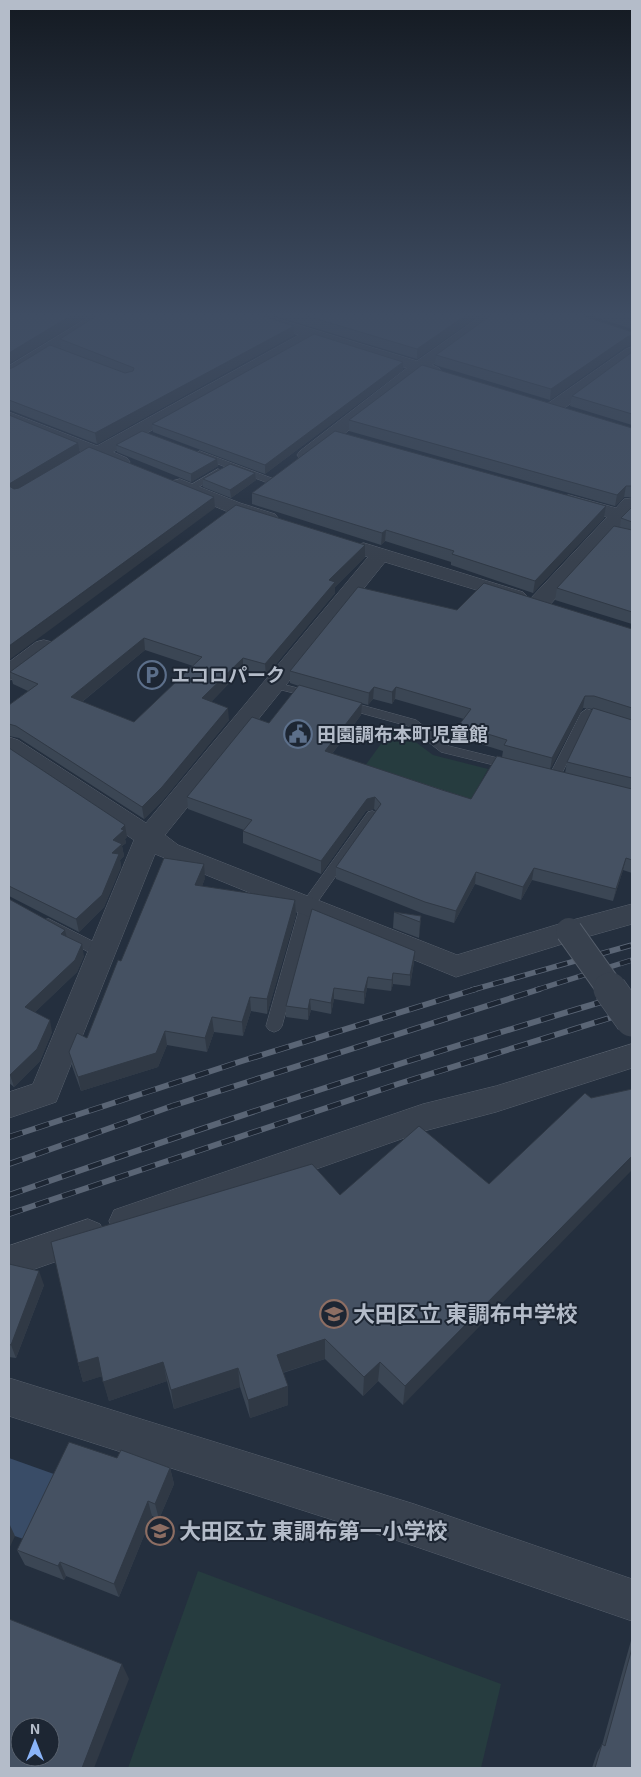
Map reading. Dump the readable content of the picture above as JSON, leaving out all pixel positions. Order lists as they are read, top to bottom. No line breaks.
{"places":{"parking":["エコロパーク"],"public building":["田園調布本町児童館"],"school or university":["大田区立 東調布中学校","大田区立 東調布第一小学校"]},"north":"top"}
